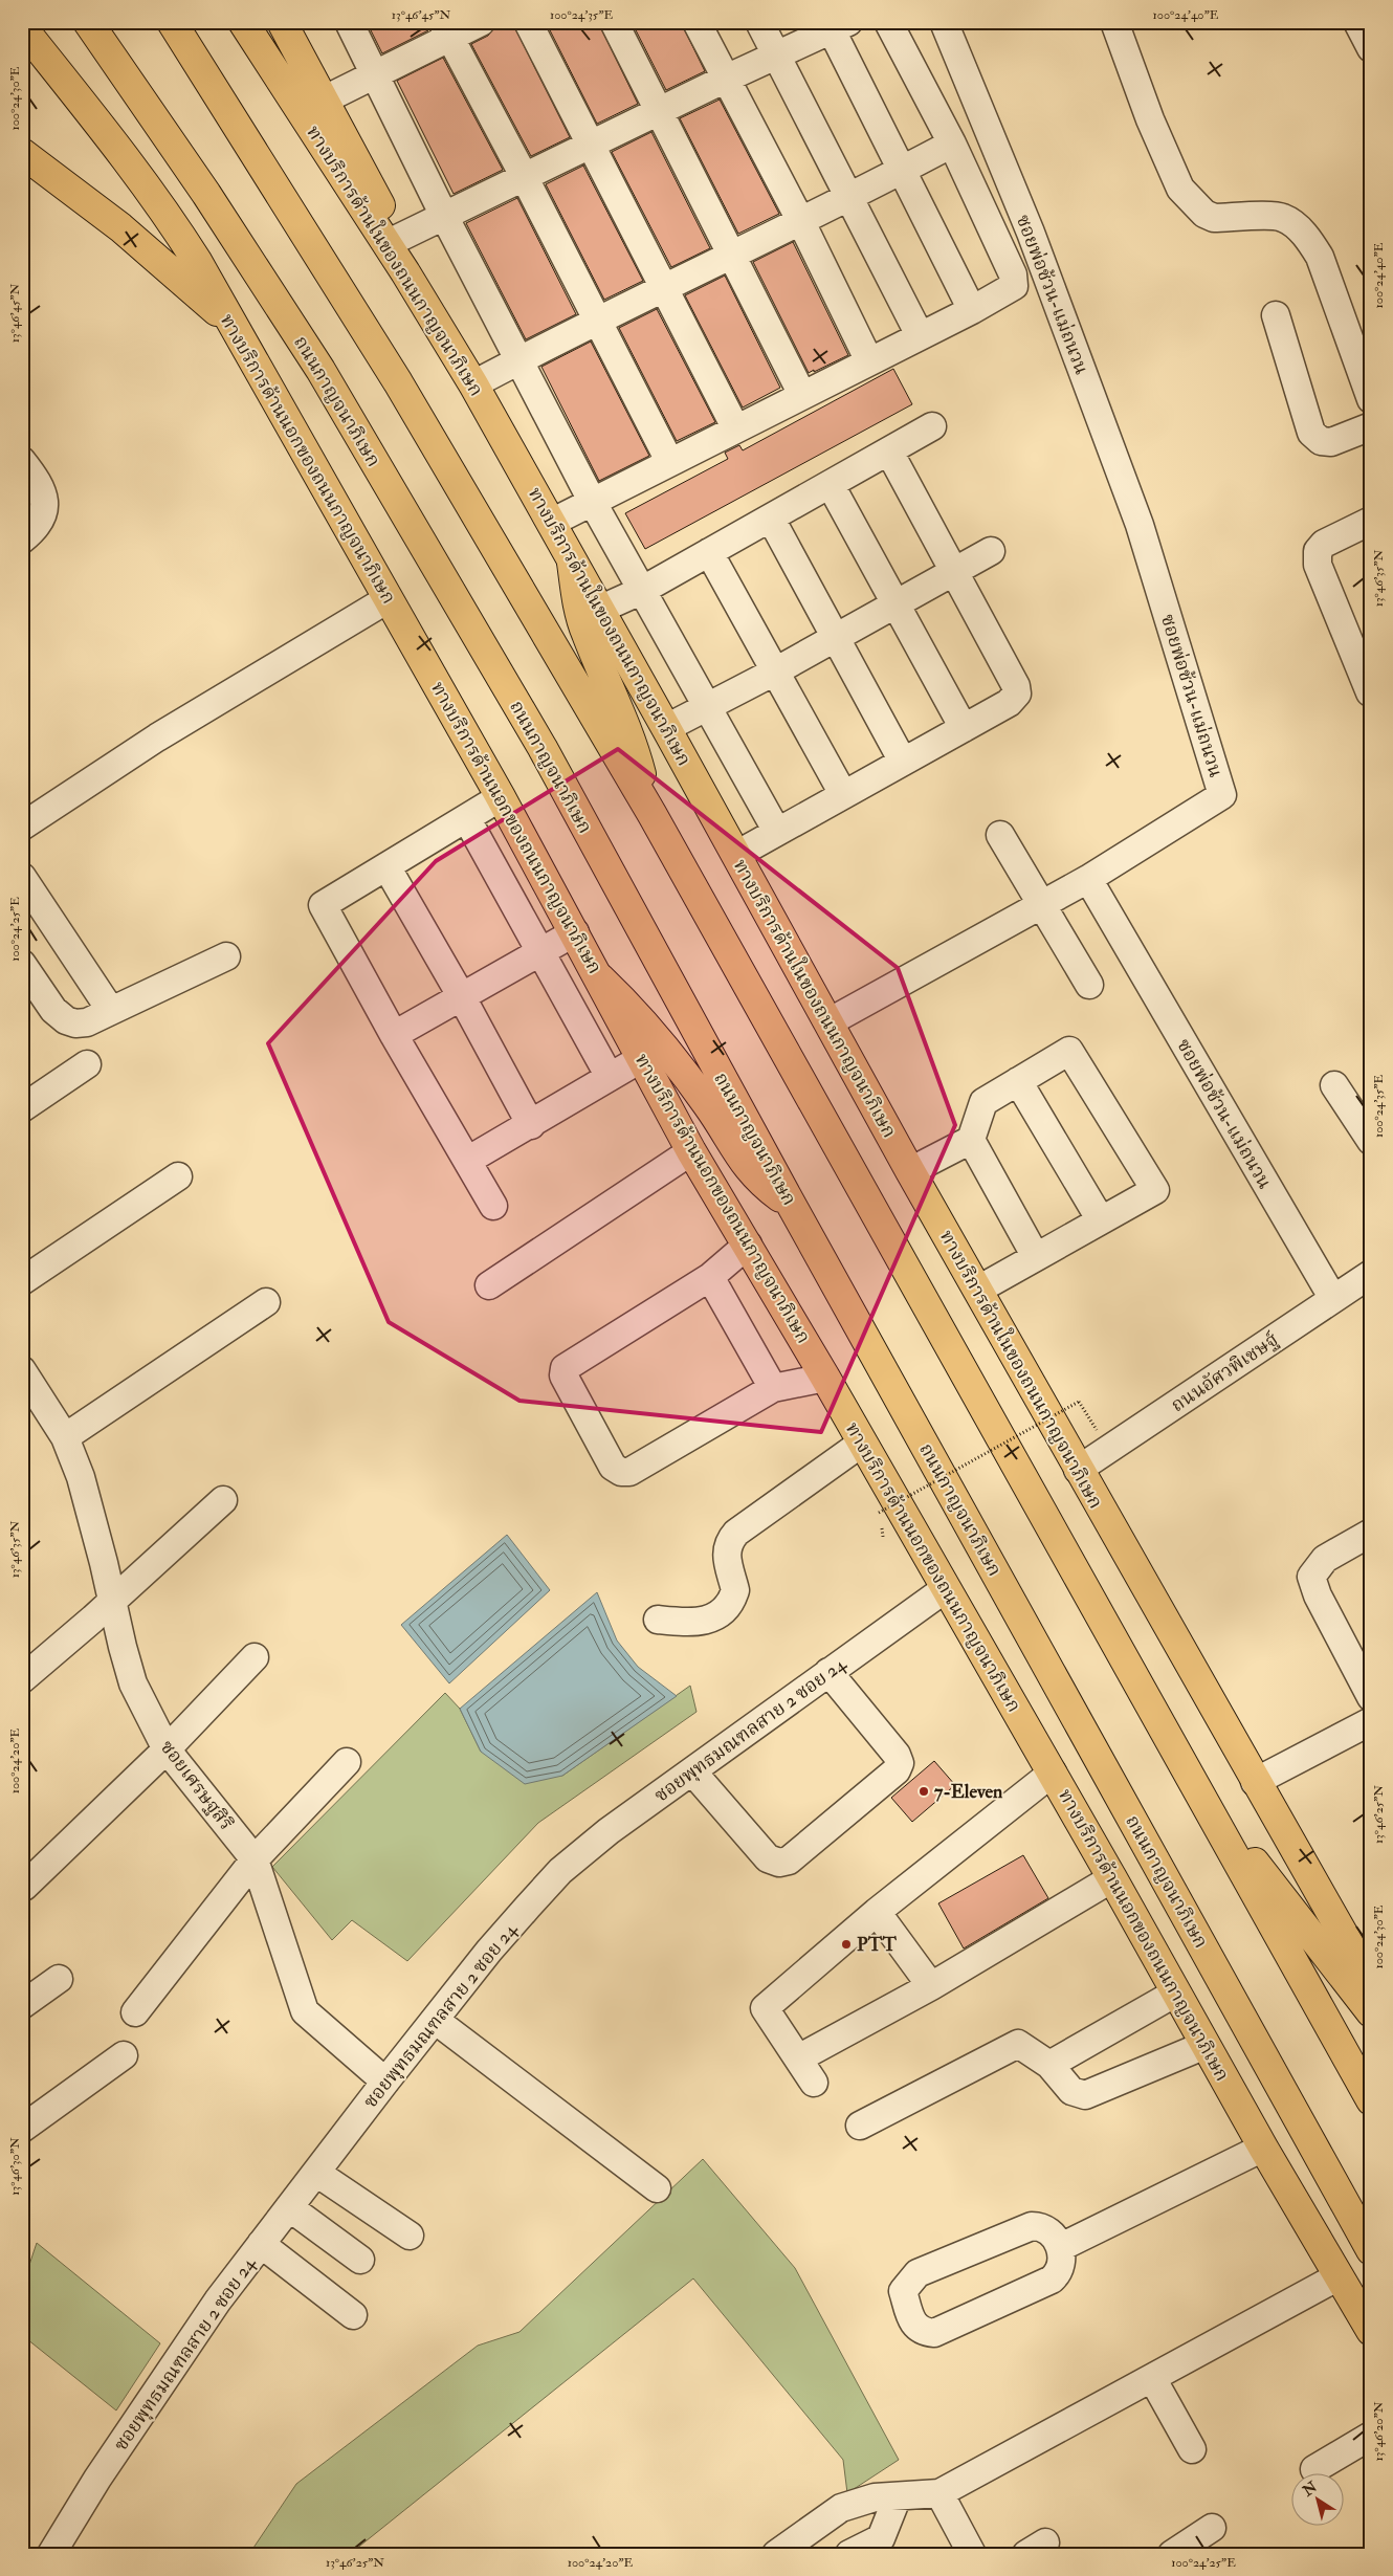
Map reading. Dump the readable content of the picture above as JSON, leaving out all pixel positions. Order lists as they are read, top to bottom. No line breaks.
{"streets":{"main road":["ทางบริการด้านในของถนนกาญจนาภิเษก","ถนนกาญจนาภิเษก","ทางบริการด้านนอกของถนนกาญจนาภิเษก"],"street":["ซอยพ่อช้วน-แม่ถนวน","ถนนอัศวพิเชษฐ์","ซอยพุทธมณฑลสาย 2 ซอย 24","ซอยเศรษฐสิริ"]},"crossings":[["ทางบริการด้านในของถนนกาญจนาภิเษก","ถนนอัศวพิเชษฐ์"],["ซอยพ่อช้วน-แม่ถนวน","ถนนอัศวพิเชษฐ์"],["ทางบริการด้านนอกของถนนกาญจนาภิเษก","ซอยพุทธมณฑลสาย 2 ซอย 24"],["ซอยพุทธมณฑลสาย 2 ซอย 24","ซอยเศรษฐสิริ"]],"places":["7-Eleven","PTT"],"north":"top left","coordinates":["13°46'45\"N","100°24'35\"E","100°24'40\"E","100°24'30\"E","13°46'35\"N","100°24'25\"E","100°24'20\"E","13°46'25\"N","13°46'30\"N","13°46'20\"N"]}
